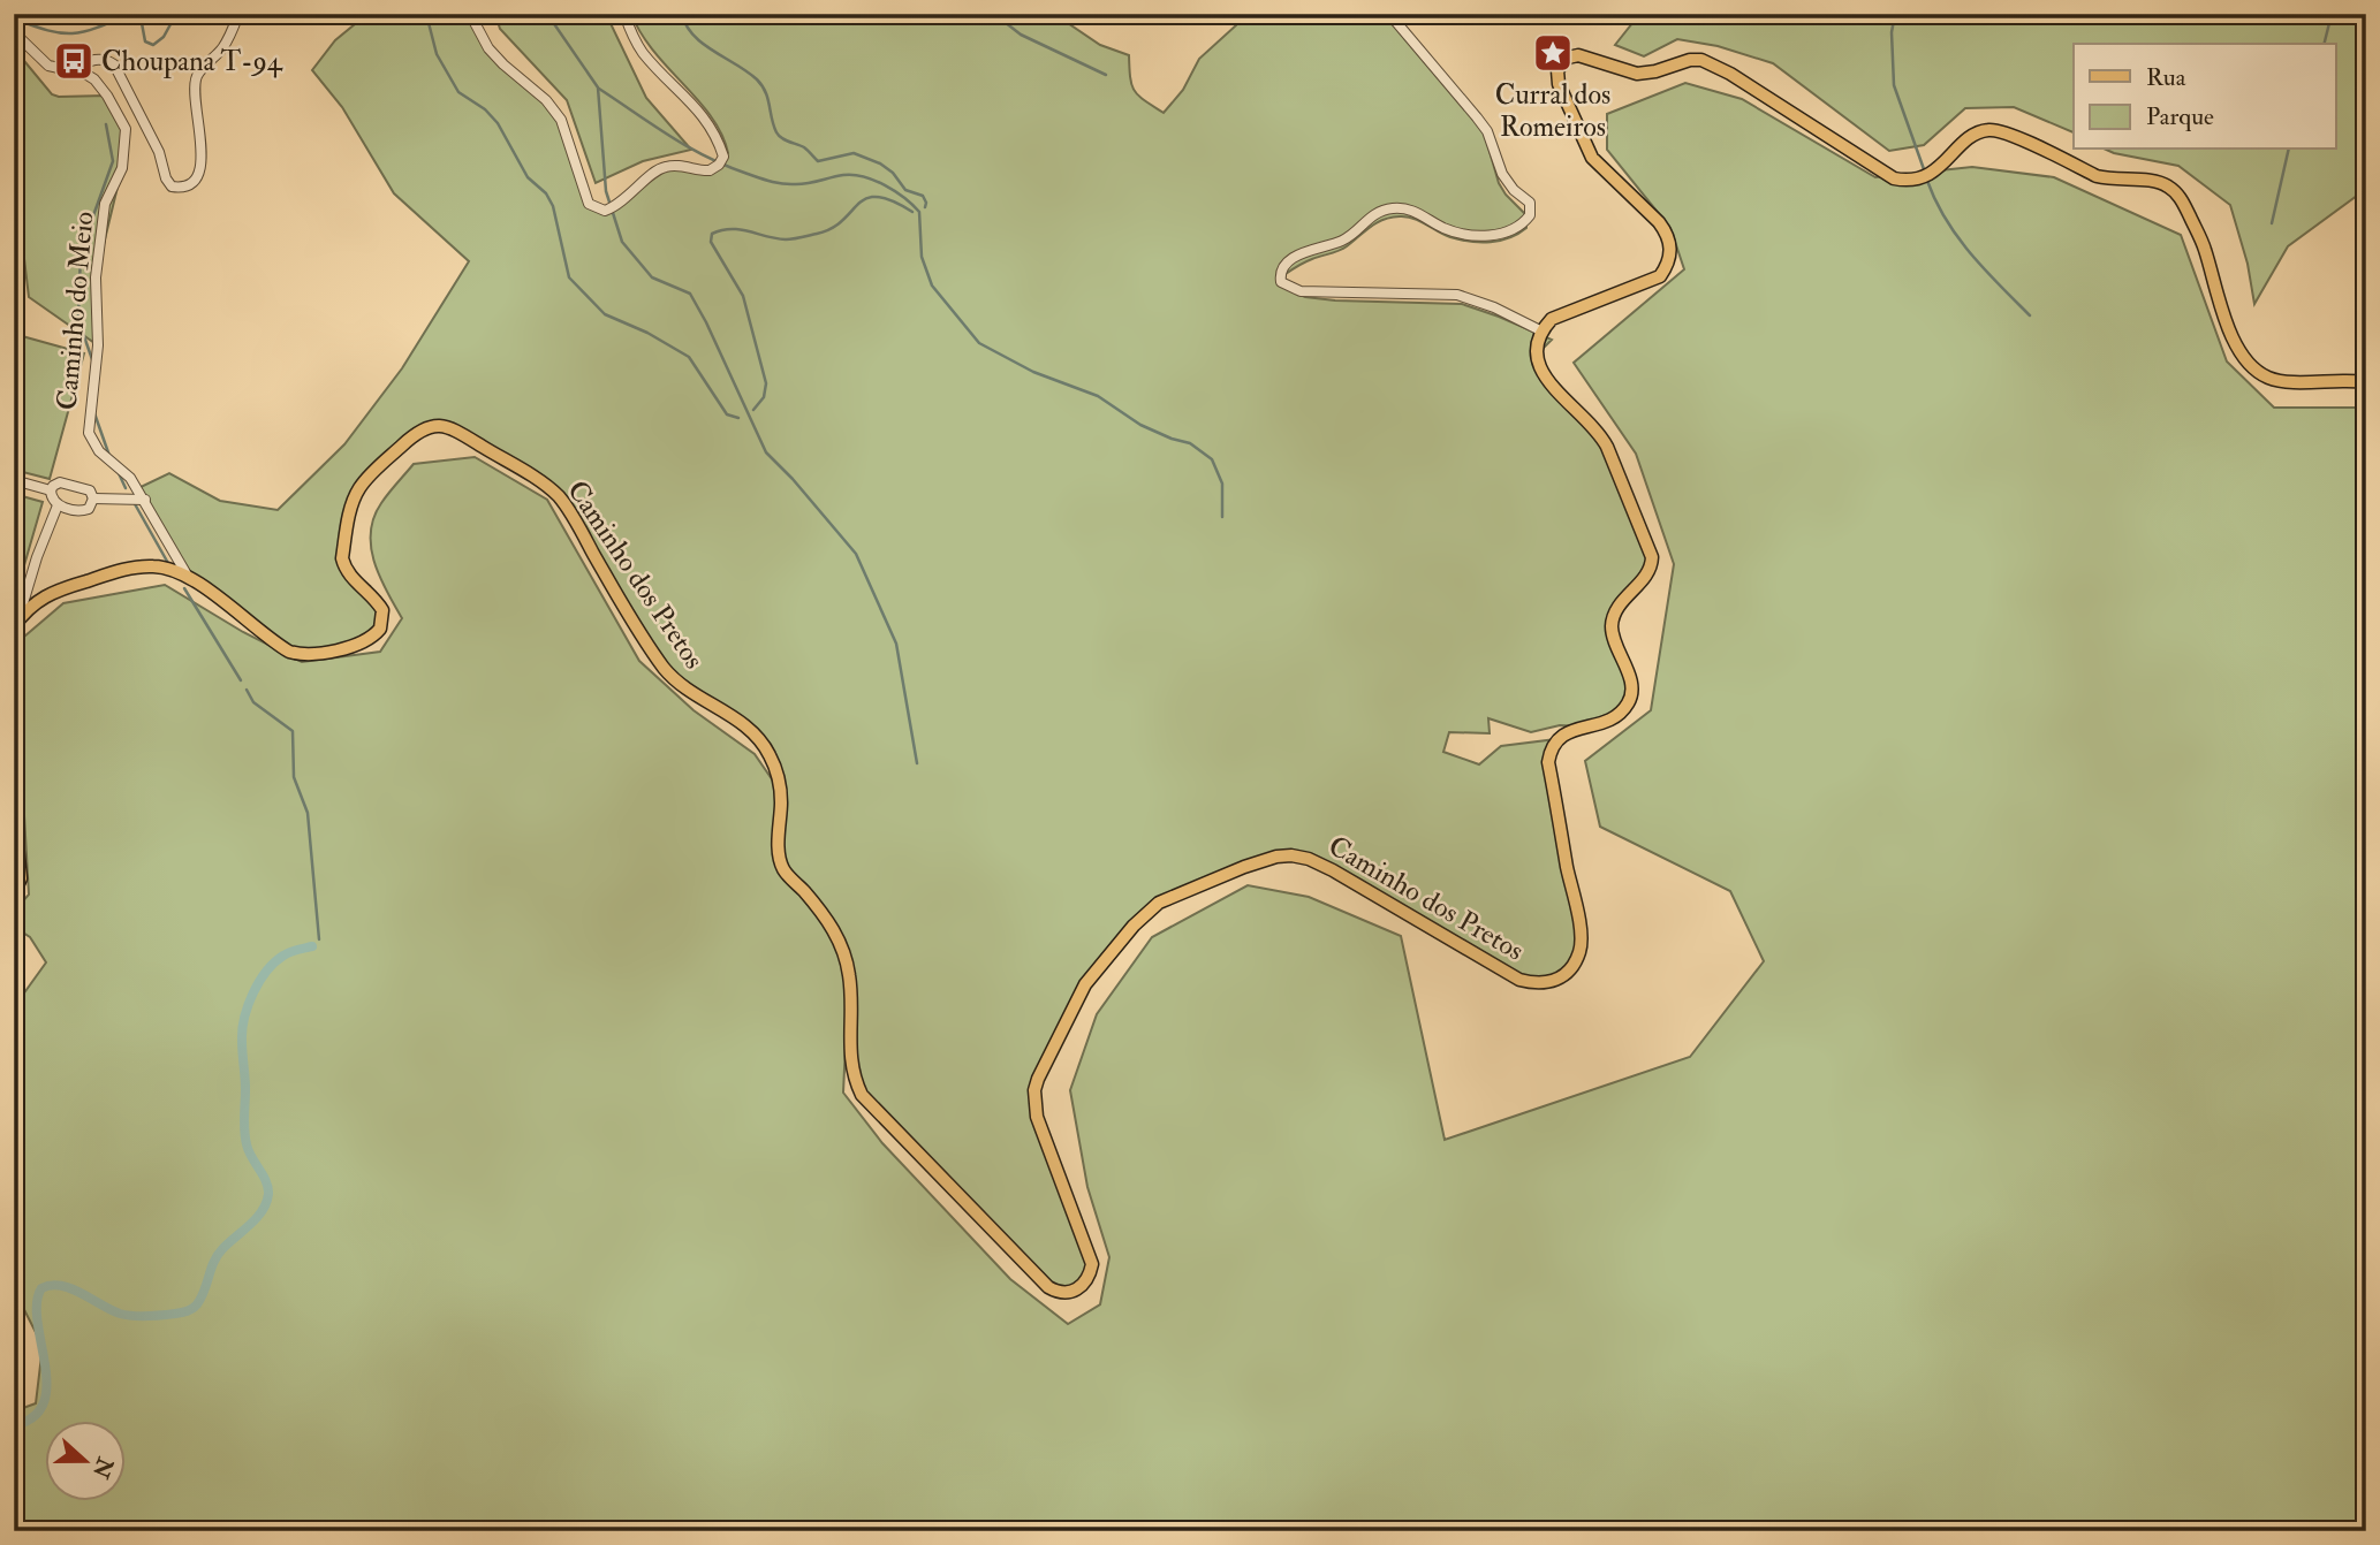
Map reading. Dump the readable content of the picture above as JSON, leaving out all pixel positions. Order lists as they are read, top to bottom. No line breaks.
{"streets":{"main road":["Caminho dos Pretos"],"street":["Caminho do Meio"]},"crossings":[["Caminho do Meio","Caminho dos Pretos"]],"places":{"place":["Curral dos Romeiros"],"bus stop":["Choupana T-94"]},"legend":["Rua","Parque"],"north":"right"}
